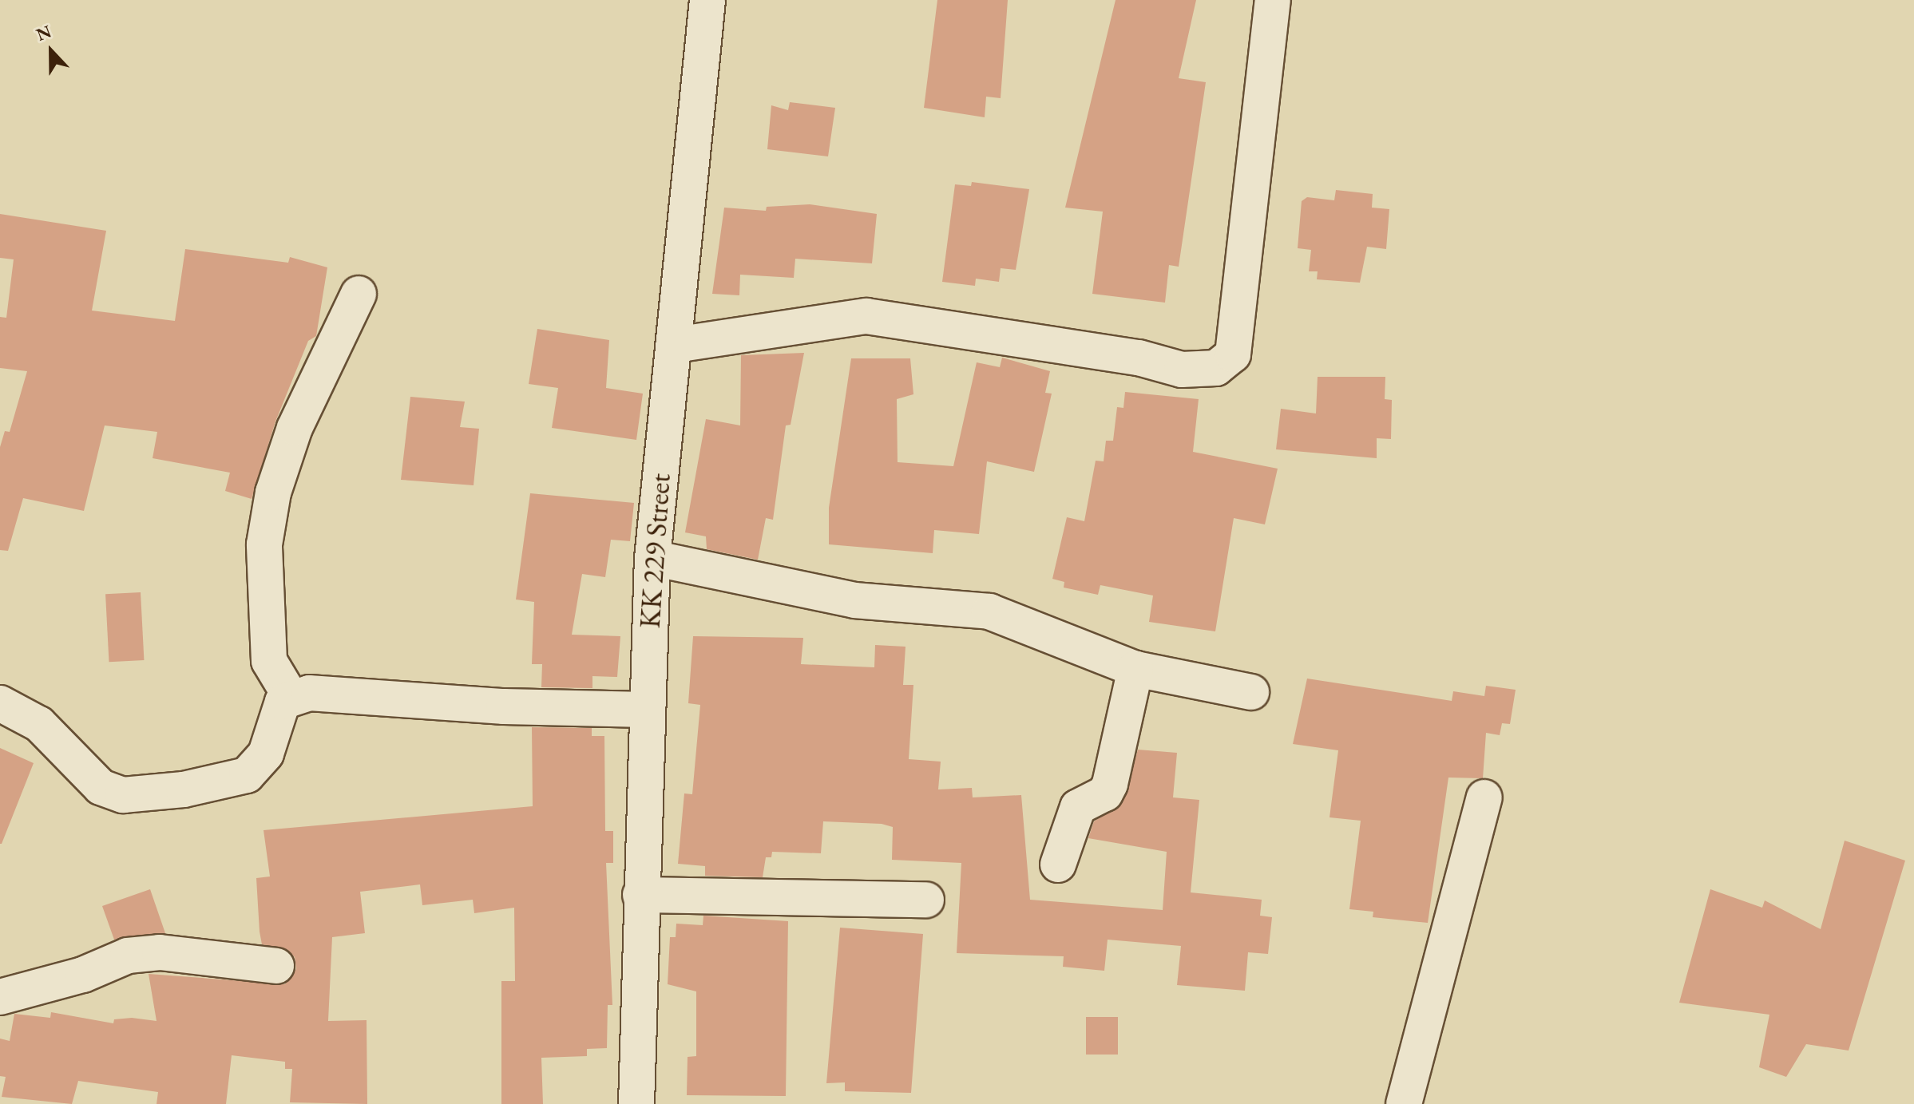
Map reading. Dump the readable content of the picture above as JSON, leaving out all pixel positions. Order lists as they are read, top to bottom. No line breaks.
{"streets":{"street":["KK 229 Street"]},"north":"top"}
